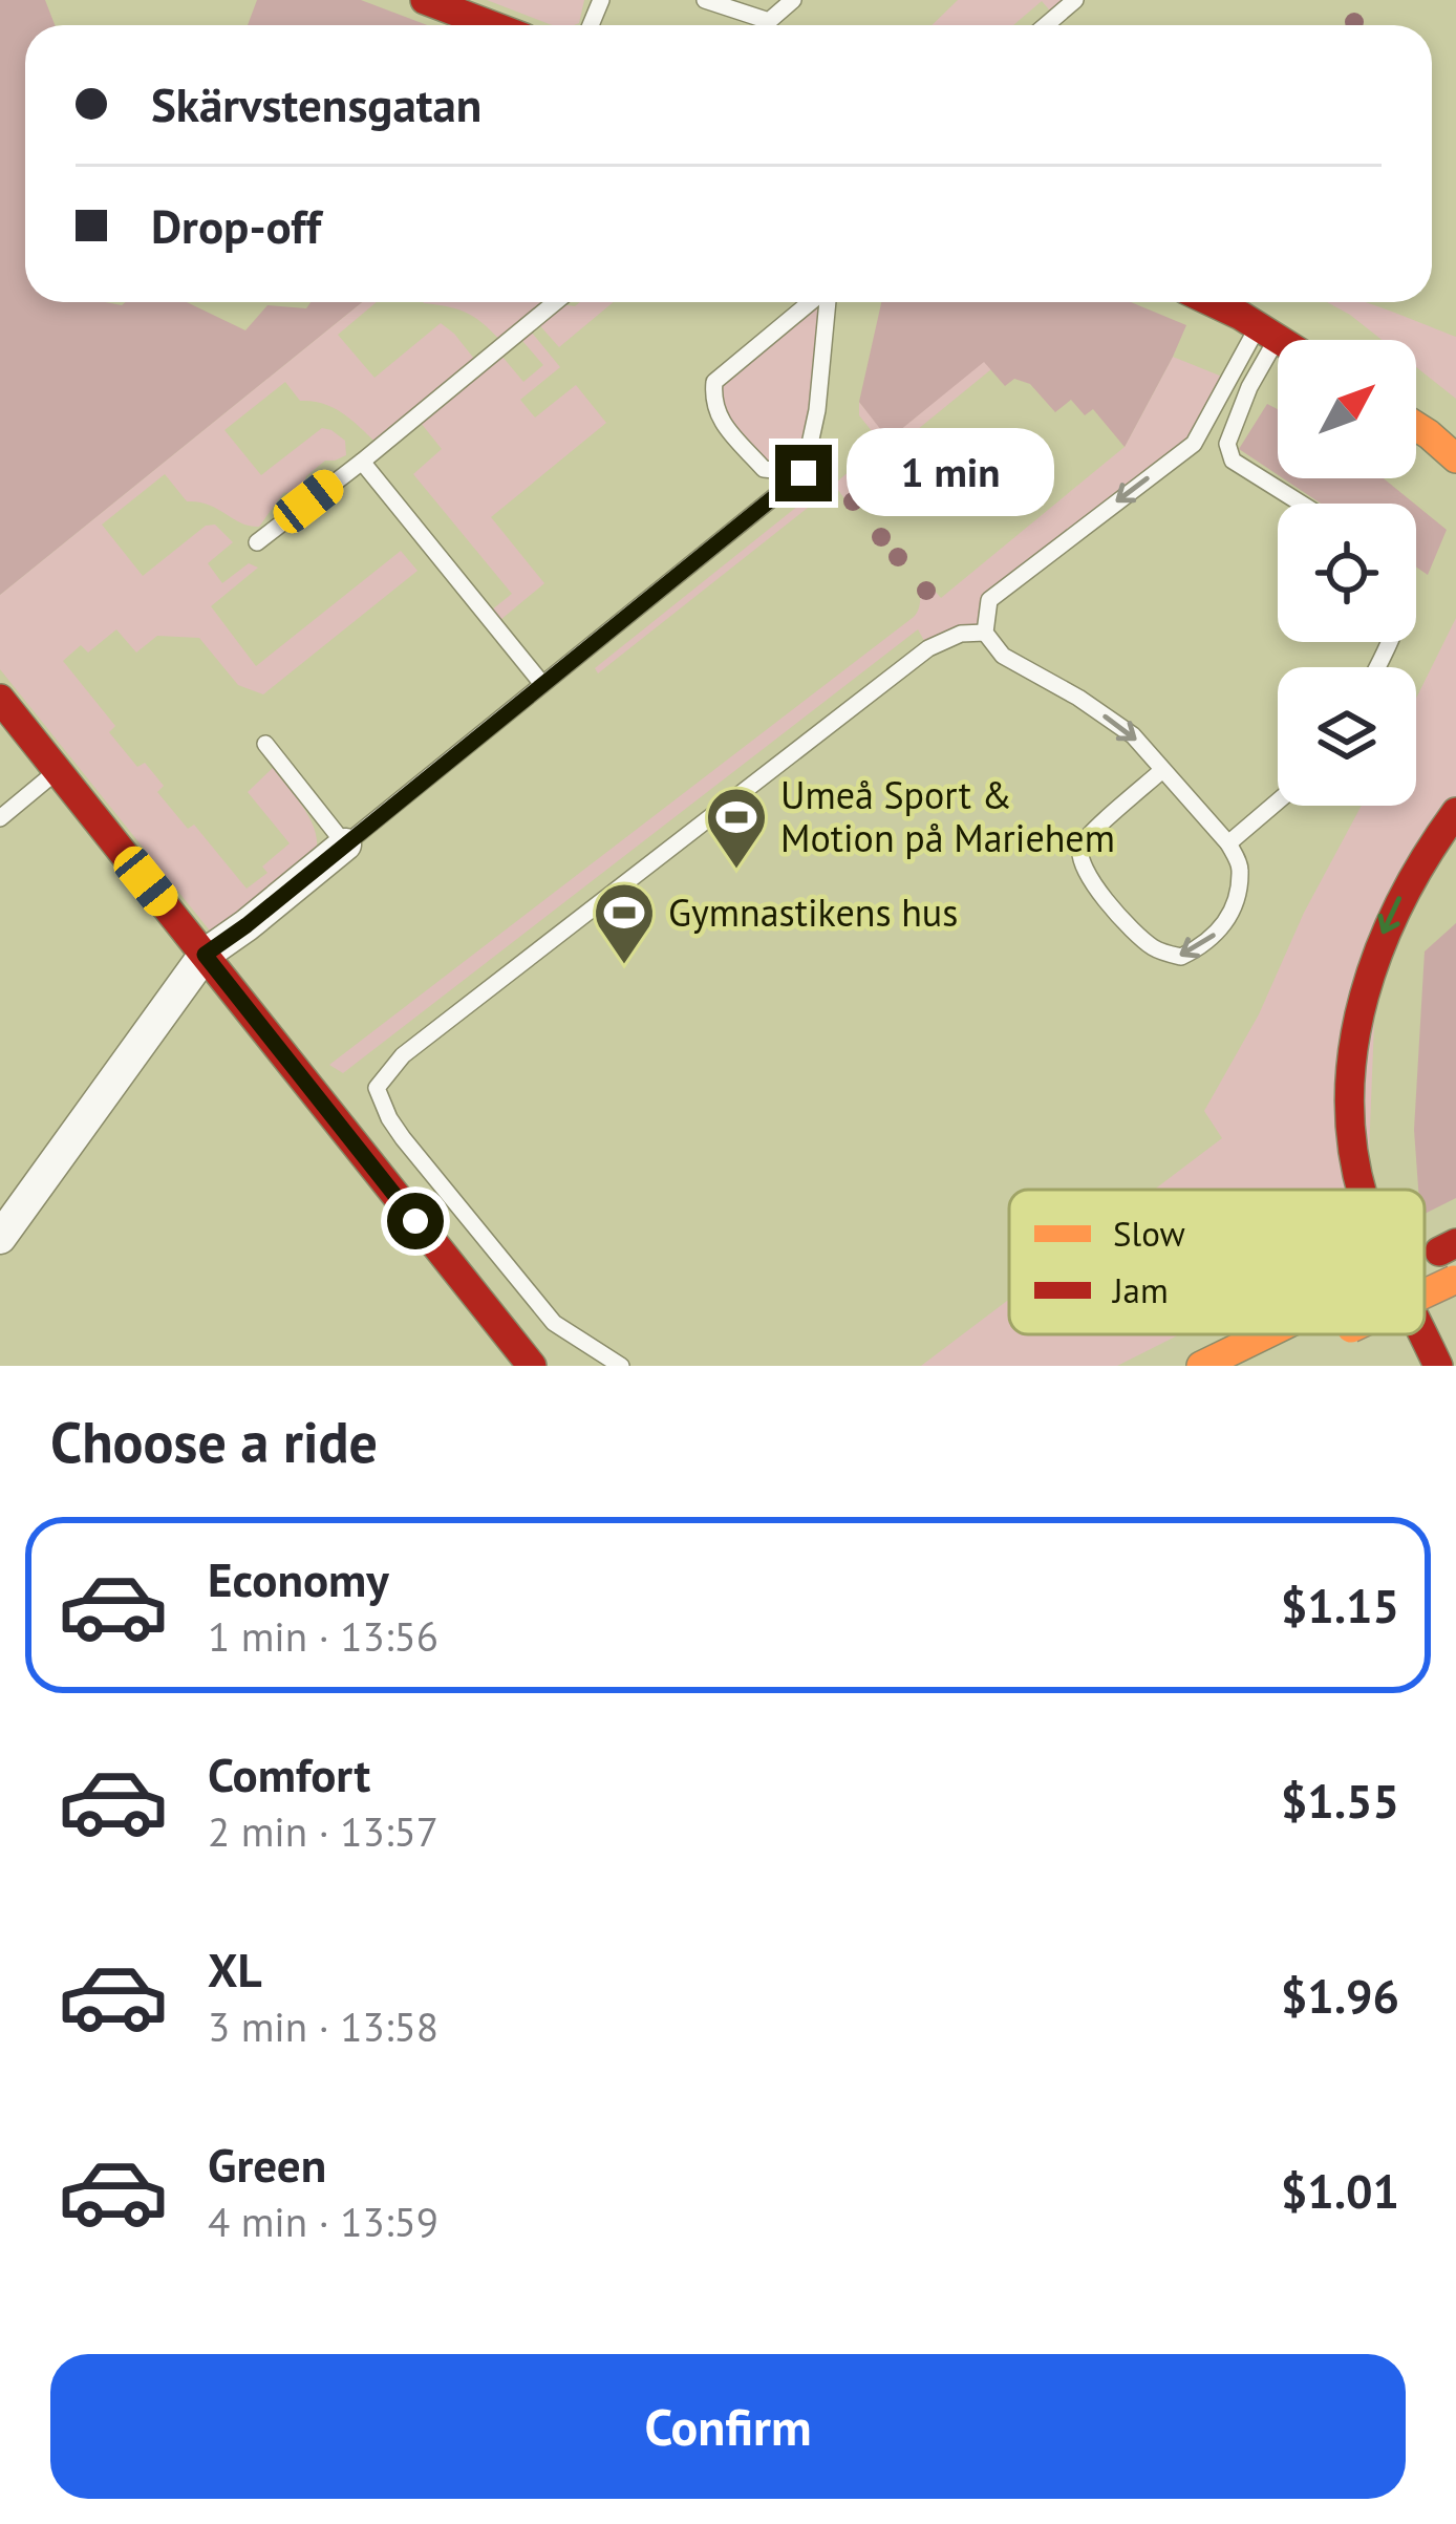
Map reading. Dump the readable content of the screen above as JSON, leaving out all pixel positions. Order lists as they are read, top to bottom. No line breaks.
{"places":{"sports":["Umeå Sport & Motion på Mariehem","Gymnastikens hus"]},"legend":["Slow","Jam"],"north":"top right","page":{"banner":["Skärvstensgatan","Drop-off"],"bubble":"1 min","heading":"Choose a ride","list":[{"name":"Economy","note":"1 min · 13:56","value":"$1.15"},{"name":"Comfort","note":"2 min · 13:57","value":"$1.55"},{"name":"XL","note":"3 min · 13:58","value":"$1.96"},{"name":"Green","note":"4 min · 13:59","value":"$1.01"}],"buttons":"Confirm"}}
